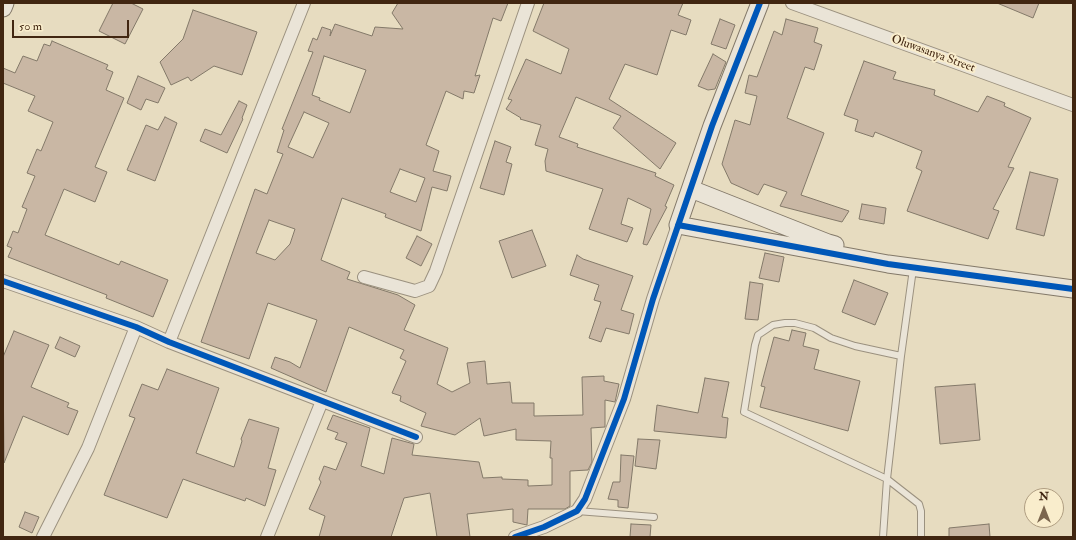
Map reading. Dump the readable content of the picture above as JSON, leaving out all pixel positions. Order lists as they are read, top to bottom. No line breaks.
{"streets":{"street":["Oluwasanya Street"]},"scale_bar":"50 m","north":"top"}
